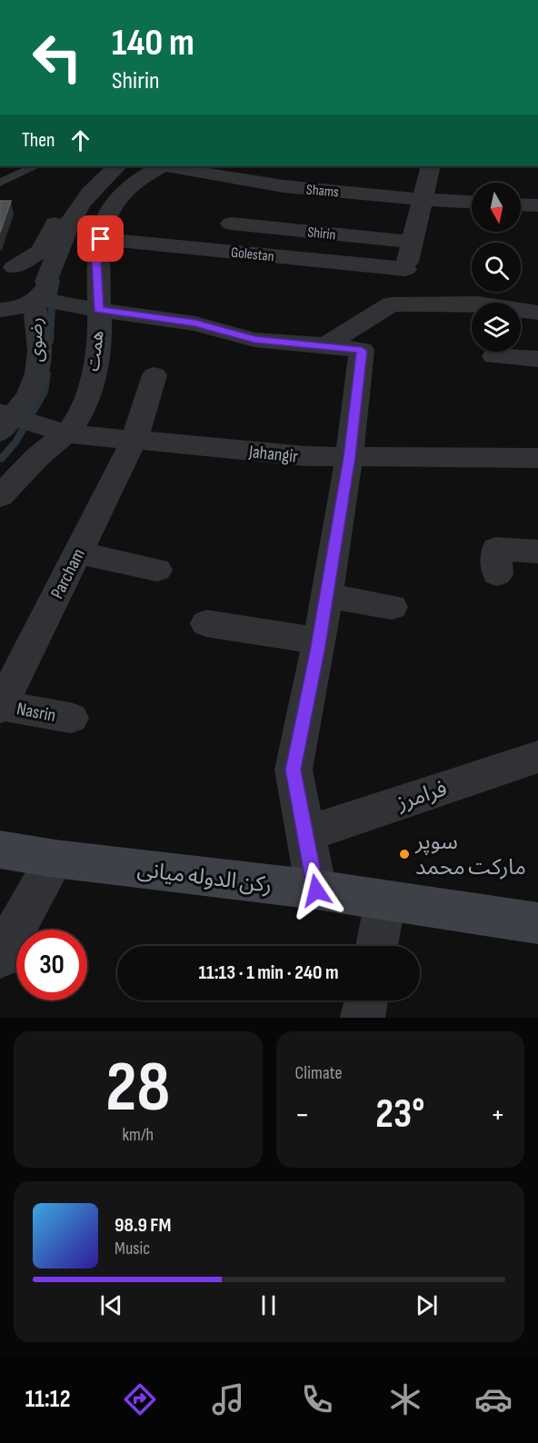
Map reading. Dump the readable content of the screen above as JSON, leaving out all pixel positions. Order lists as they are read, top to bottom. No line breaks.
{"streets":{"main road":["رکن الدوله میانی"],"street":["Shams","Shirin","Golestan","رضوی","همت","Jahangir","Parcham","Nasrin","فرامرز"]},"crossings":[["Golestan","همت"],["رضوی","Jahangir"],["همت","Jahangir"],["Jahangir","Parcham"],["Parcham","Nasrin"]],"places":["سوپر مارکت محمد"],"north":"bottom","page":{"turn":["140 m","Shirin"],"then":"Then","limit":"30","trip":"11:13 · 1 min · 240 m","tile":[["28","km/h"],"Climate"],"heat":["−","23°","+"],"song":["98.9 FM","Music"],"tabs":"11:12"}}
